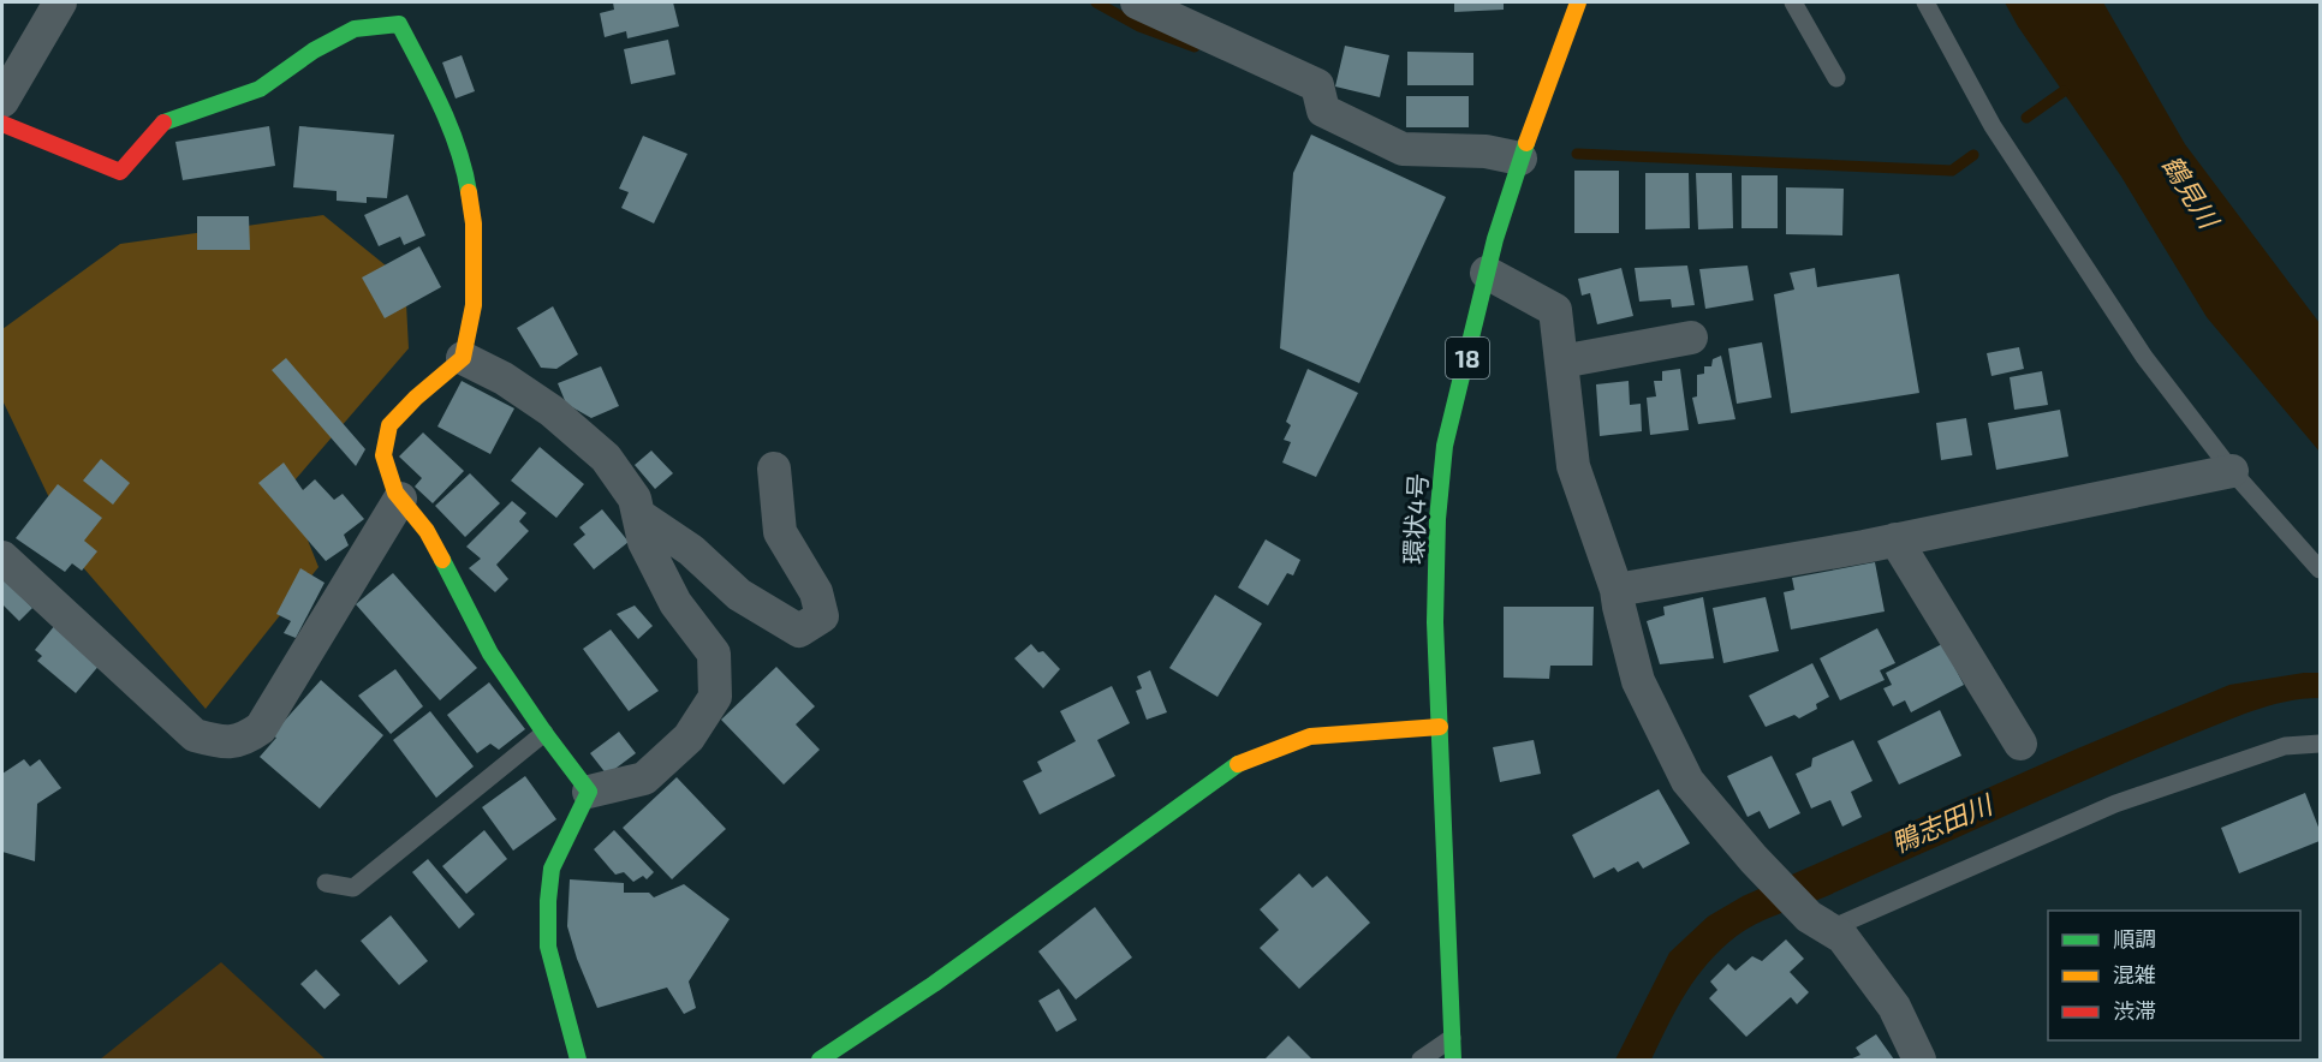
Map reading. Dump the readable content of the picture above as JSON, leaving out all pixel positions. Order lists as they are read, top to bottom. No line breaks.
{"streets":{"street":["18","環状4号"]},"water":["鶴見川","鴨志田川"],"legend":["順調","混雑","渋滞"]}
